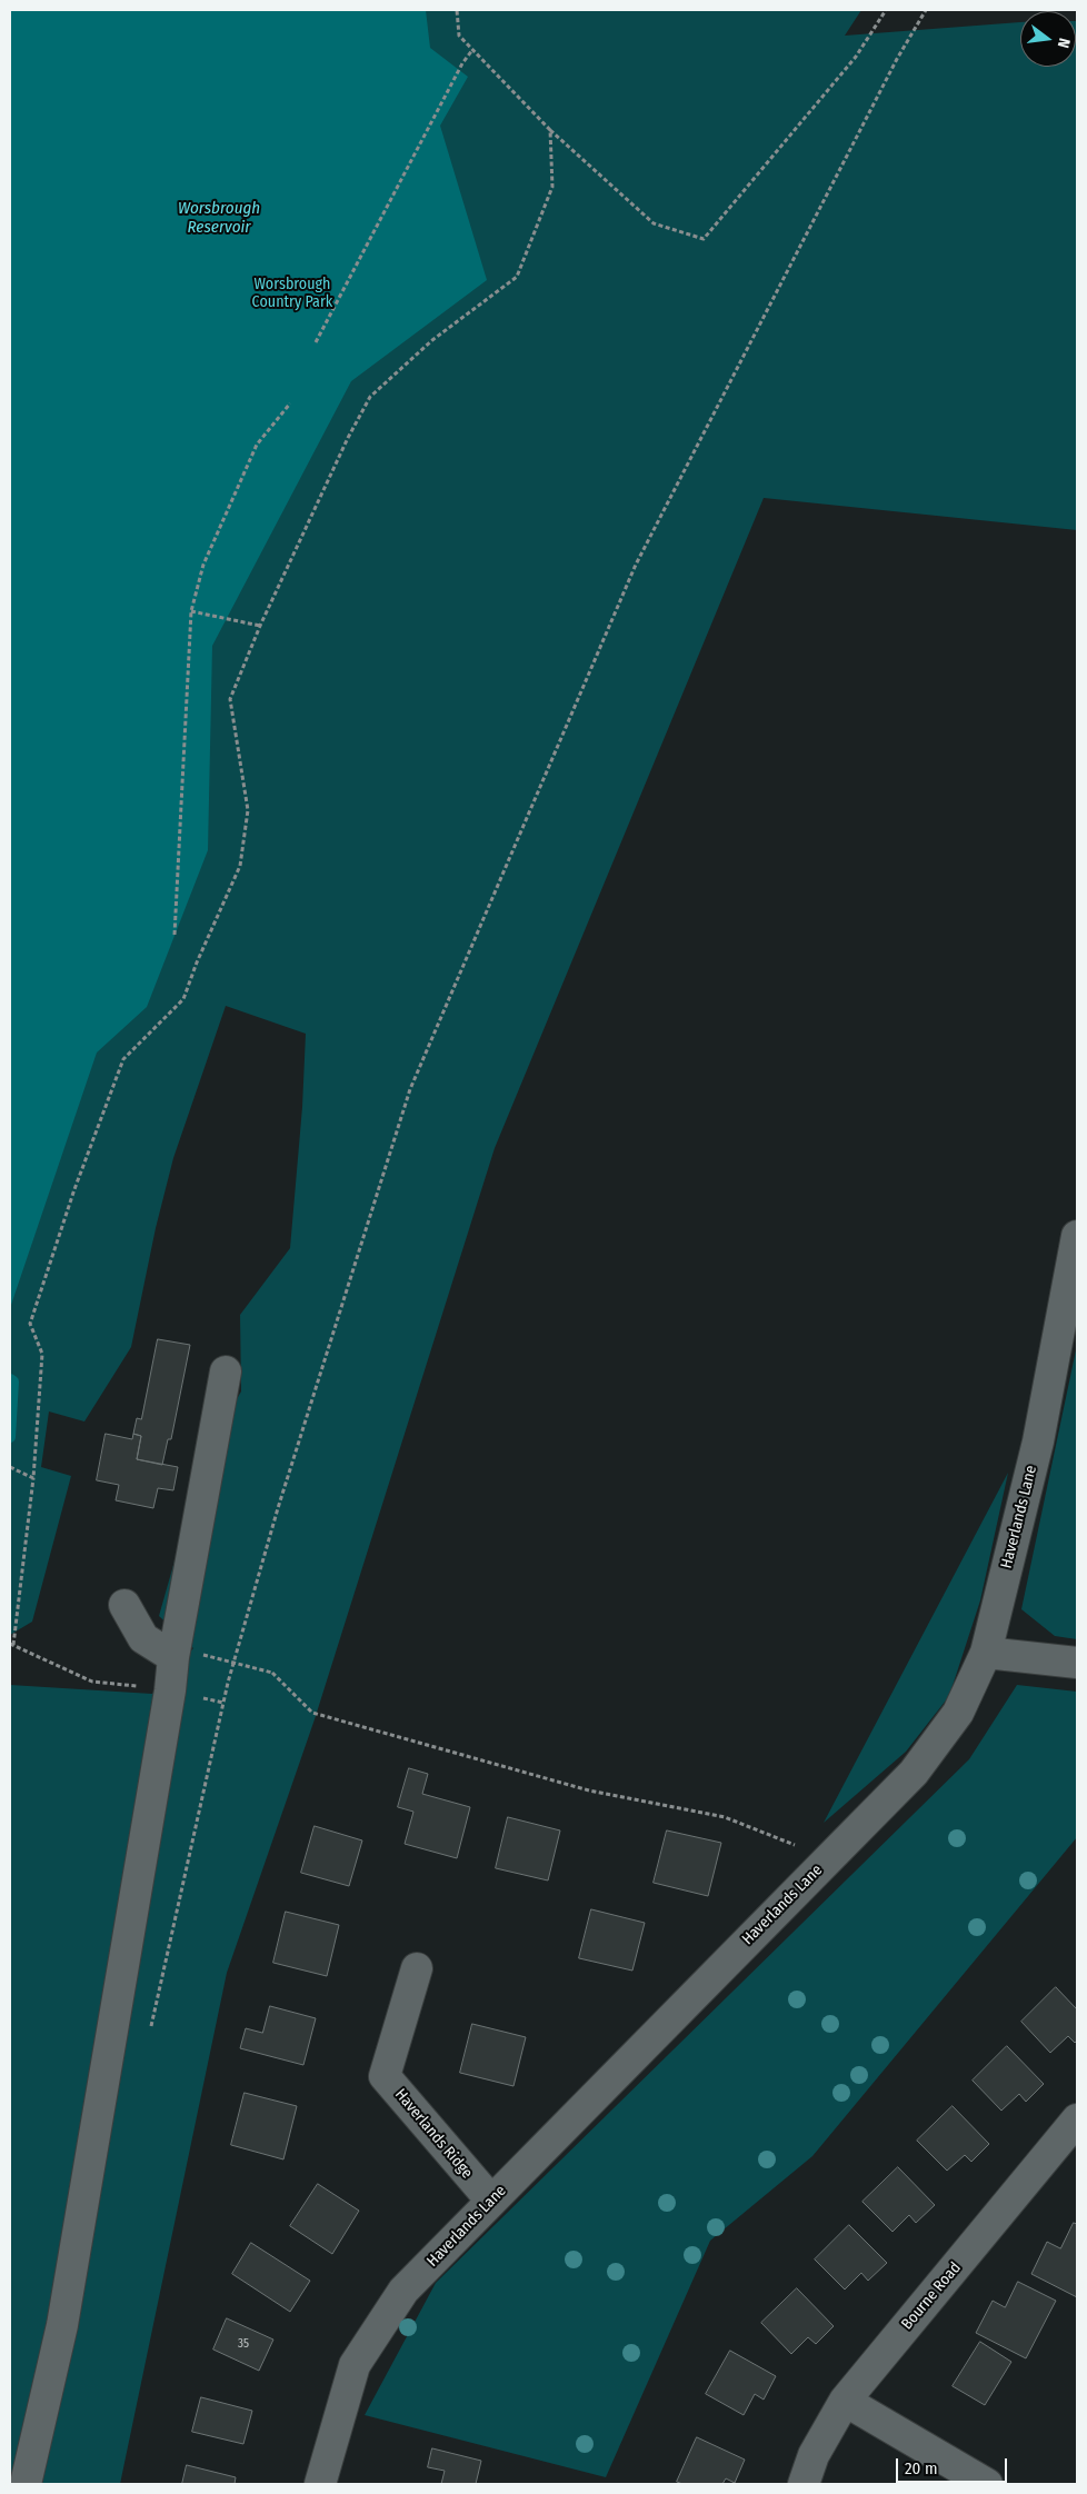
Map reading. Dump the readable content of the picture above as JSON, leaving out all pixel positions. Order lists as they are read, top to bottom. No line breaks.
{"streets":{"street":["Haverlands Lane","Haverlands Ridge","Bourne Road"]},"crossings":[["Haverlands Lane","Haverlands Ridge"]],"water":["Worsbrough Reservoir"],"parks":["Worsbrough Country Park"],"house_numbers":["35"],"scale_bar":"20 m","north":"right"}
